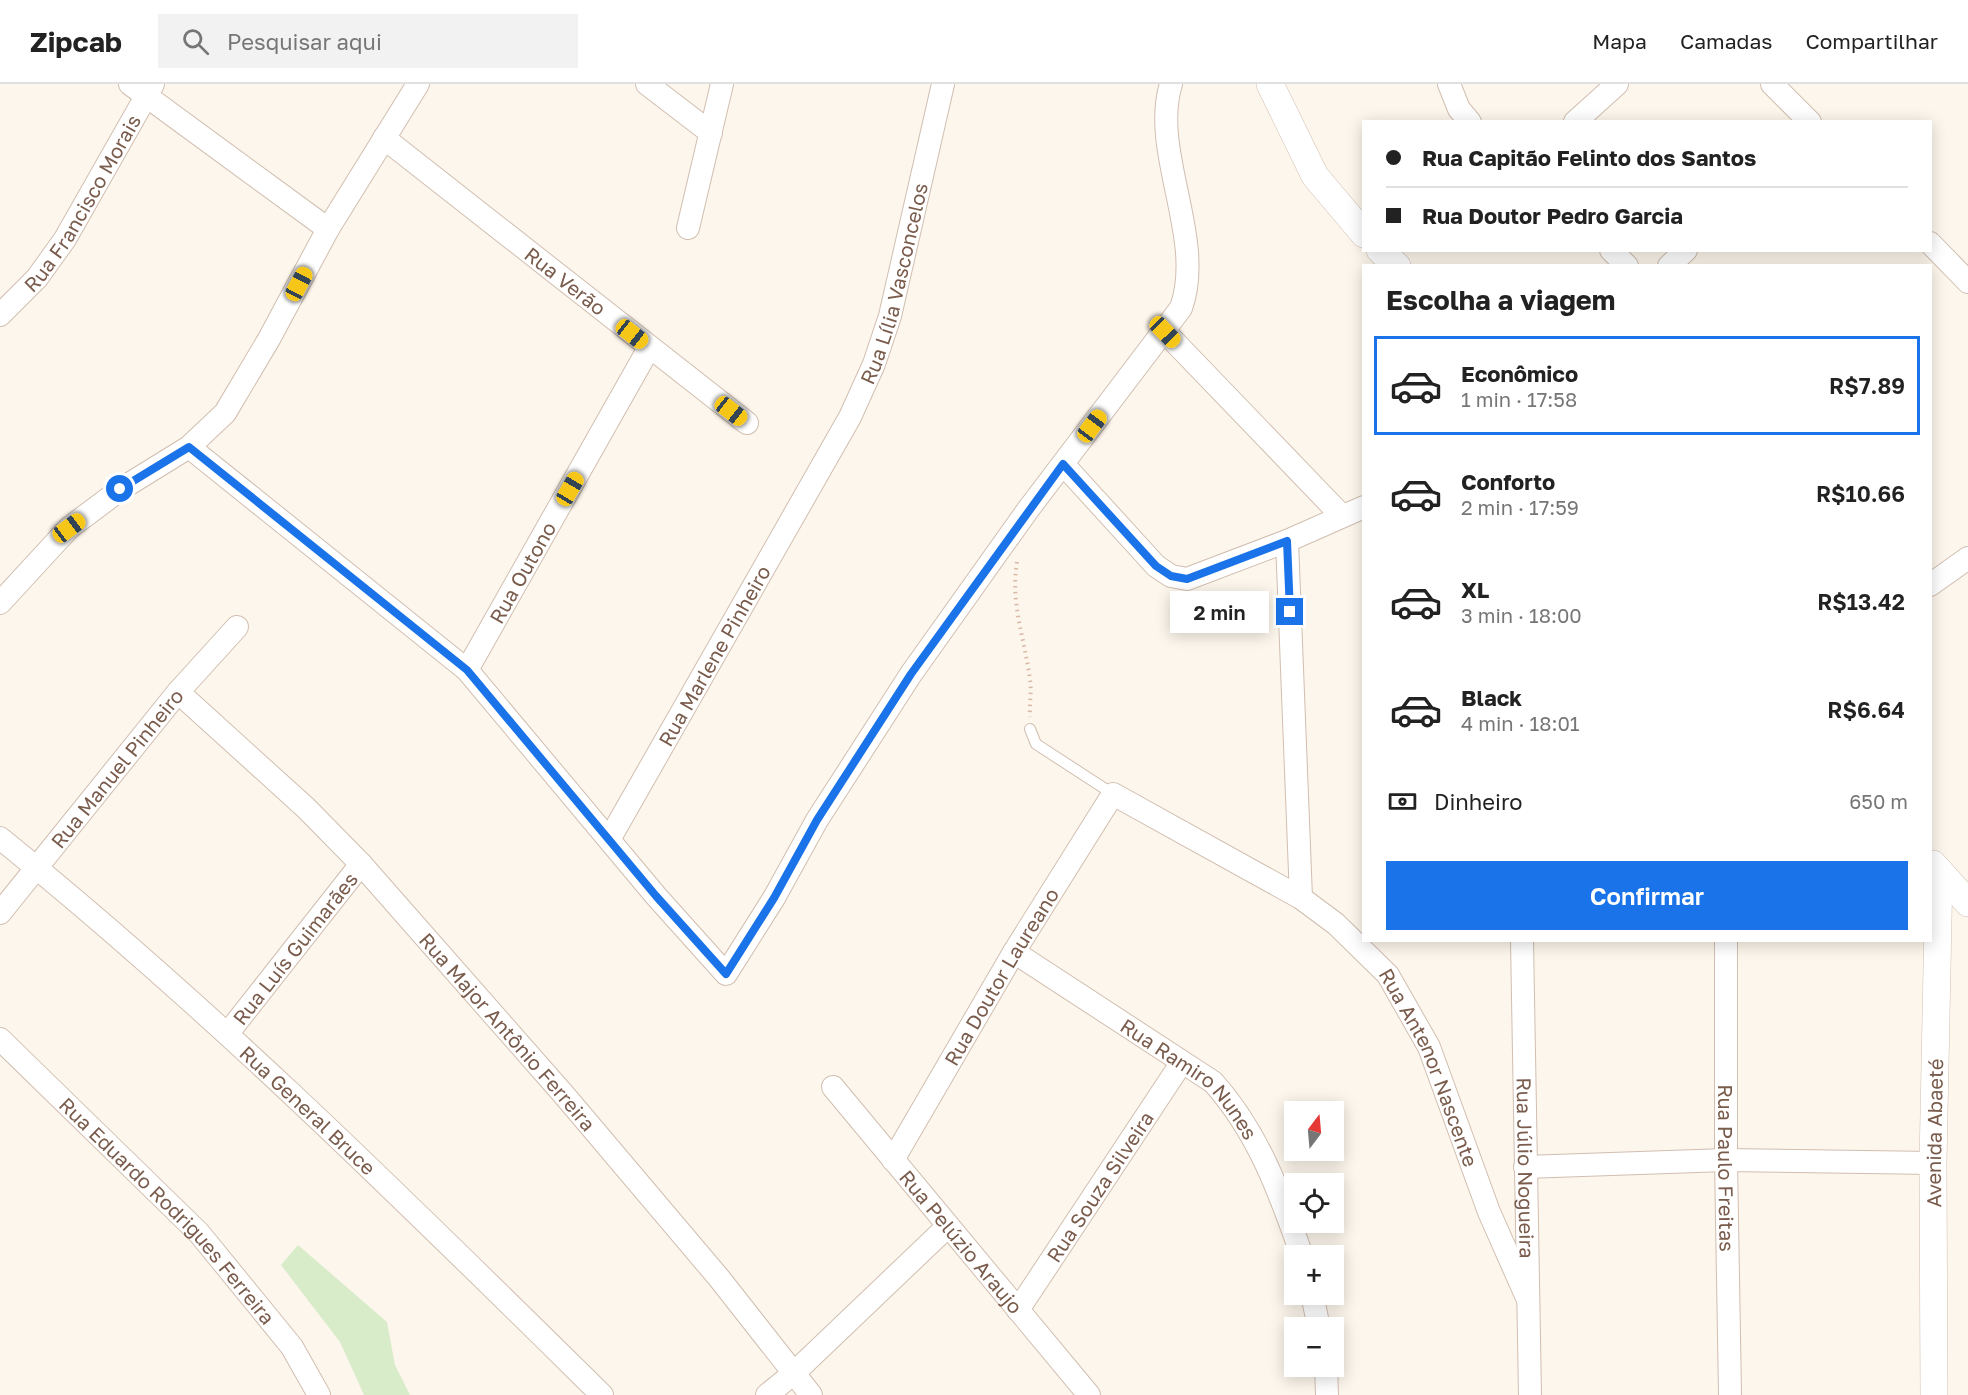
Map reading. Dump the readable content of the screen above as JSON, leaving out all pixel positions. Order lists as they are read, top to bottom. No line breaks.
{"streets":{"street":["Rua Francisco Morais","Rua Verão","Rua Lília Vasconcelos","Rua Outono","Rua Marlene Pinheiro","Rua Manuel Pinheiro","Rua Luís Guimarães","Rua Doutor Laureano","Rua Major Antônio Ferreira","Rua Antenor Nascente","Rua Ramiro Nunes","Rua General Bruce","Avenida Abaeté","Rua Júlio Nogueira","Rua Paulo Freitas","Rua Souza Silveira","Rua Eduardo Rodrigues Ferreira","Rua Pelúzio Araujo"]},"crossings":[["Rua Verão","Rua Outono"],["Rua Lília Vasconcelos","Rua Marlene Pinheiro"],["Rua Manuel Pinheiro","Rua Major Antônio Ferreira"],["Rua Manuel Pinheiro","Rua General Bruce"],["Rua Luís Guimarães","Rua Major Antônio Ferreira"],["Rua Luís Guimarães","Rua General Bruce"],["Rua Doutor Laureano","Rua Antenor Nascente"],["Rua Doutor Laureano","Rua Ramiro Nunes"],["Rua Doutor Laureano","Rua Pelúzio Araujo"],["Rua Antenor Nascente","Rua Júlio Nogueira"],["Rua Ramiro Nunes","Rua Souza Silveira"],["Rua Souza Silveira","Rua Pelúzio Araujo"]],"north":"top","page":{"header":"Zipcab","search":"Pesquisar aqui","nav":["Mapa","Camadas","Compartilhar"],"banner":["Rua Capitão Felinto dos Santos","Rua Doutor Pedro Garcia"],"heading":"Escolha a viagem","list":[{"name":"Econômico","note":"1 min · 17:58","value":"R$7.89"},{"name":"Conforto","note":"2 min · 17:59","value":"R$10.66"},{"name":"XL","note":"3 min · 18:00","value":"R$13.42"},{"name":"Black","note":"4 min · 18:01","value":"R$6.64"}],"bubble":"2 min","pay":["Dinheiro","650 m"],"buttons":"Confirmar","map_buttons":["+","−"]}}
